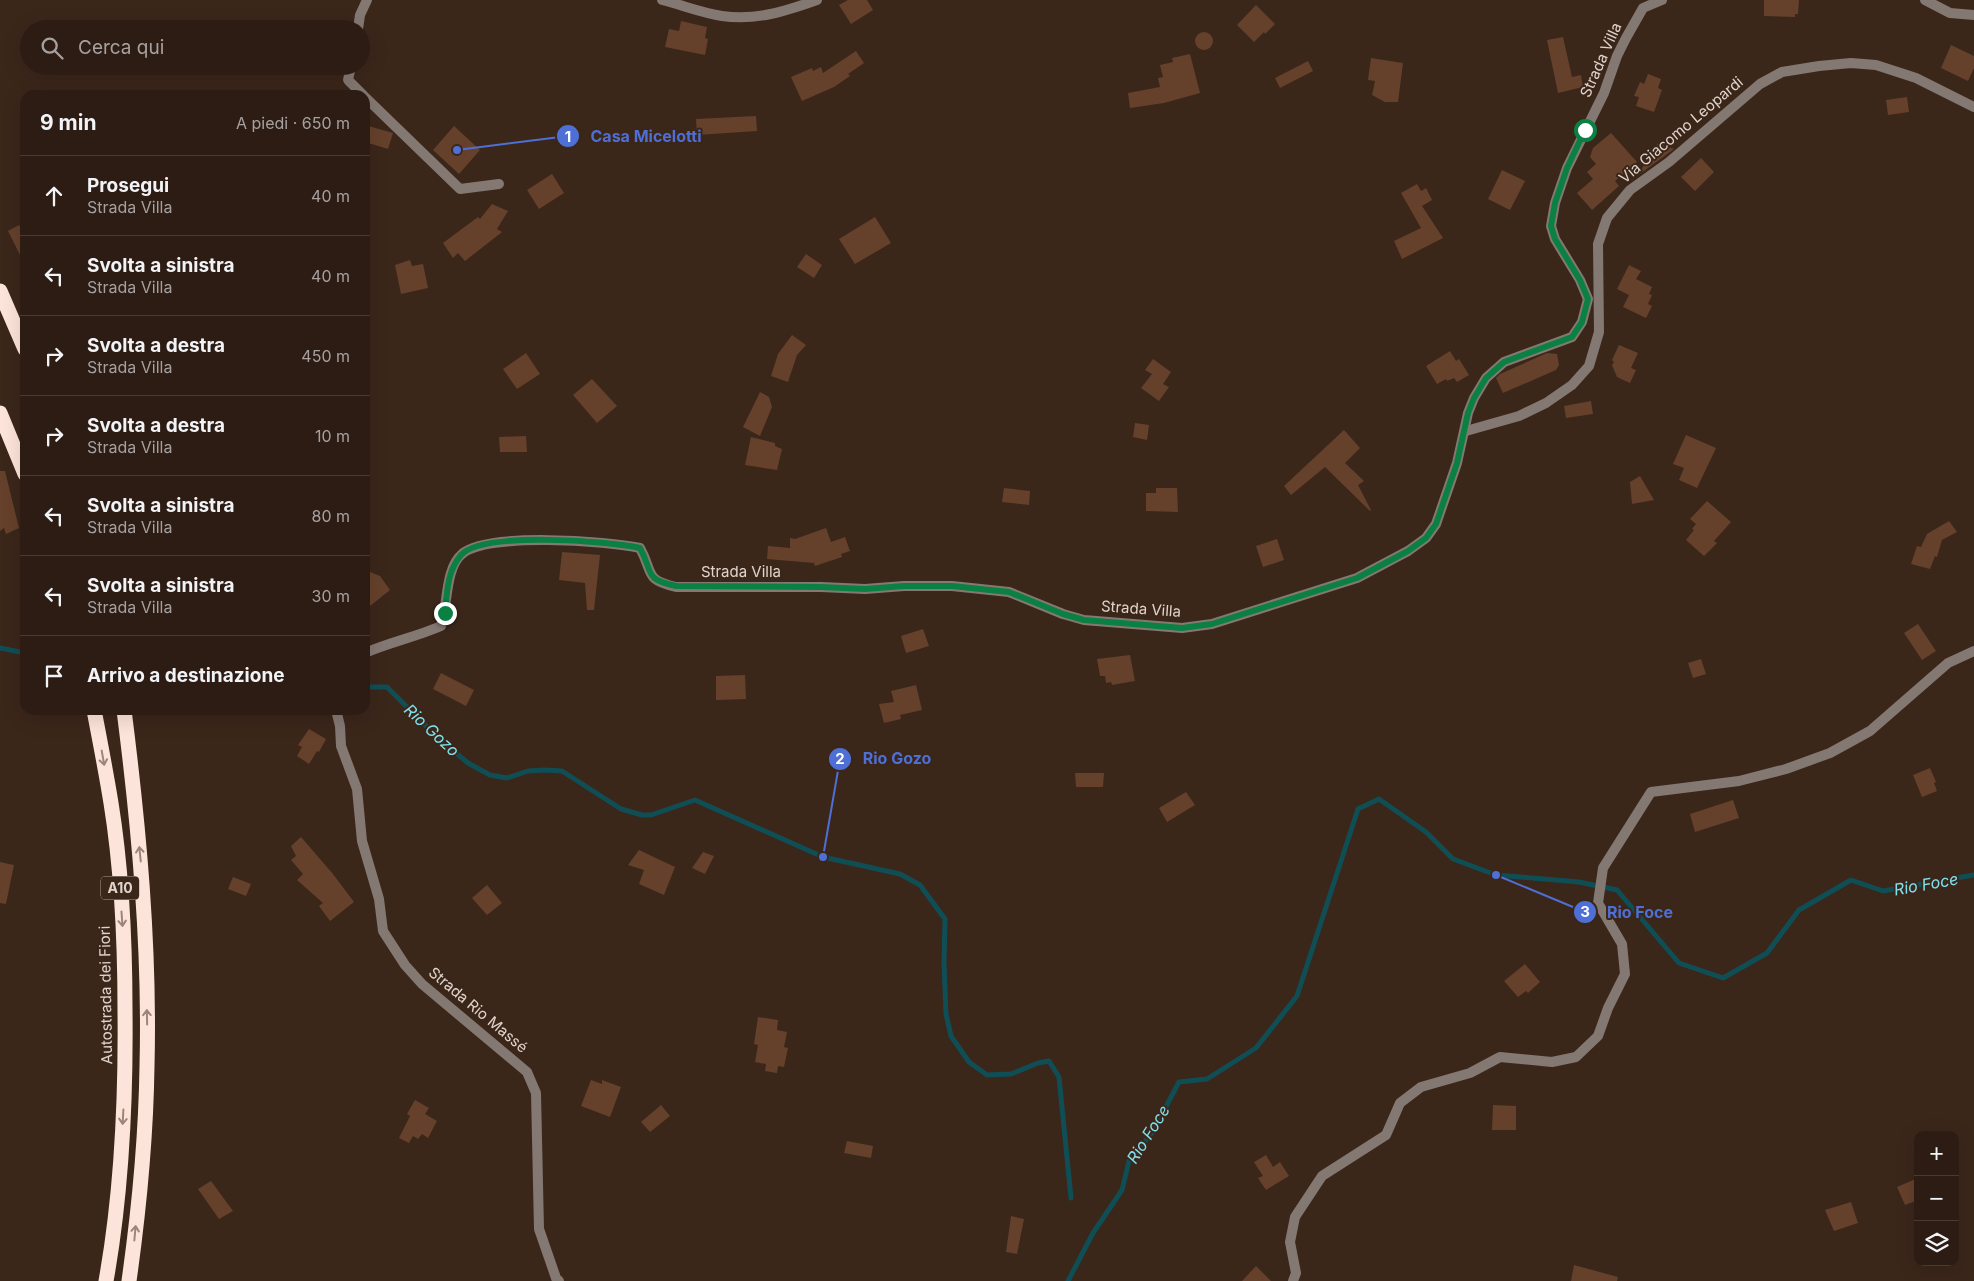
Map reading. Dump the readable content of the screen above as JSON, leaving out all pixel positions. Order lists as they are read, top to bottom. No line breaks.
{"streets":{"highway":["A10","Autostrada dei Fiori"],"street":["Strada Villa","Via Giacomo Leopardi","Strada Rio Massé"]},"crossings":[["Strada Villa","Via Giacomo Leopardi"]],"water":["Rio Gozo","Rio Foce"],"places":["Casa Micelotti","Rio Gozo","Rio Foce"],"page":{"search":"Cerca qui","heading":["9 min","A piedi · 650 m"],"list":[["Prosegui","Strada Villa","40 m"],["Svolta a sinistra","Strada Villa","40 m"],["Svolta a destra","Strada Villa","450 m"],["Svolta a destra","Strada Villa","10 m"],["Svolta a sinistra","Strada Villa","80 m"],["Svolta a sinistra","Strada Villa","30 m"],"Arrivo a destinazione"],"map_buttons":["+","−"]}}
